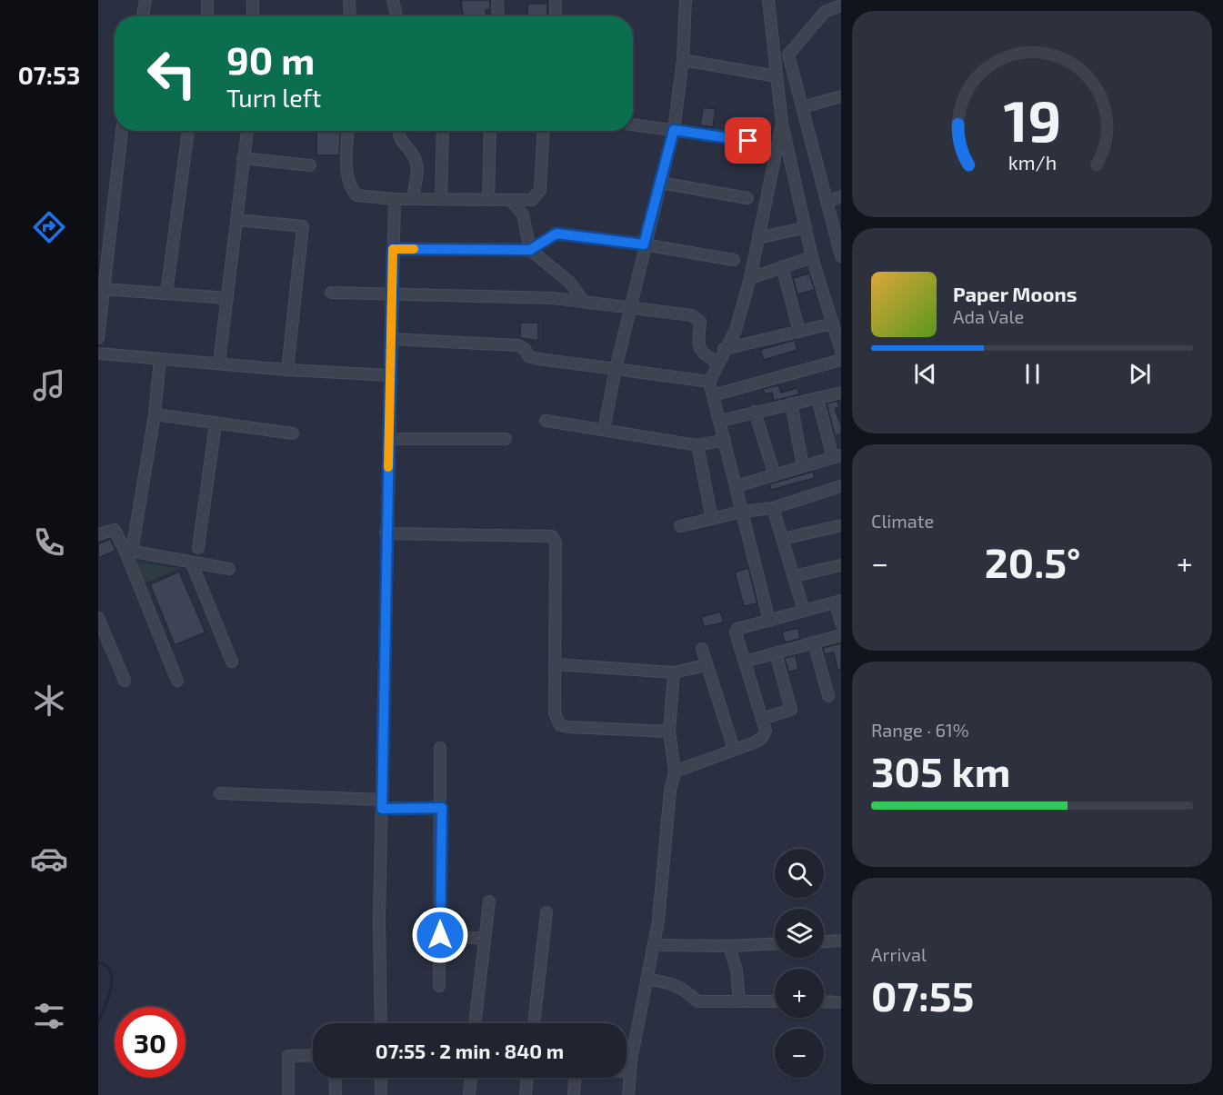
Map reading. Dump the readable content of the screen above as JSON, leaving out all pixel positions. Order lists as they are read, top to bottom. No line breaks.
{"page":{"tabs":"07:53","turn":["90 m","Turn left"],"song":["Paper Moons","Ada Vale"],"tile":["Climate",["Range · 61%","305 km"],["Arrival","07:55"]],"heat":["−","20.5°","+"],"map_buttons":["+","−"],"limit":"30","trip":"07:55 · 2 min · 840 m","gauge":["19","km/h"]}}
